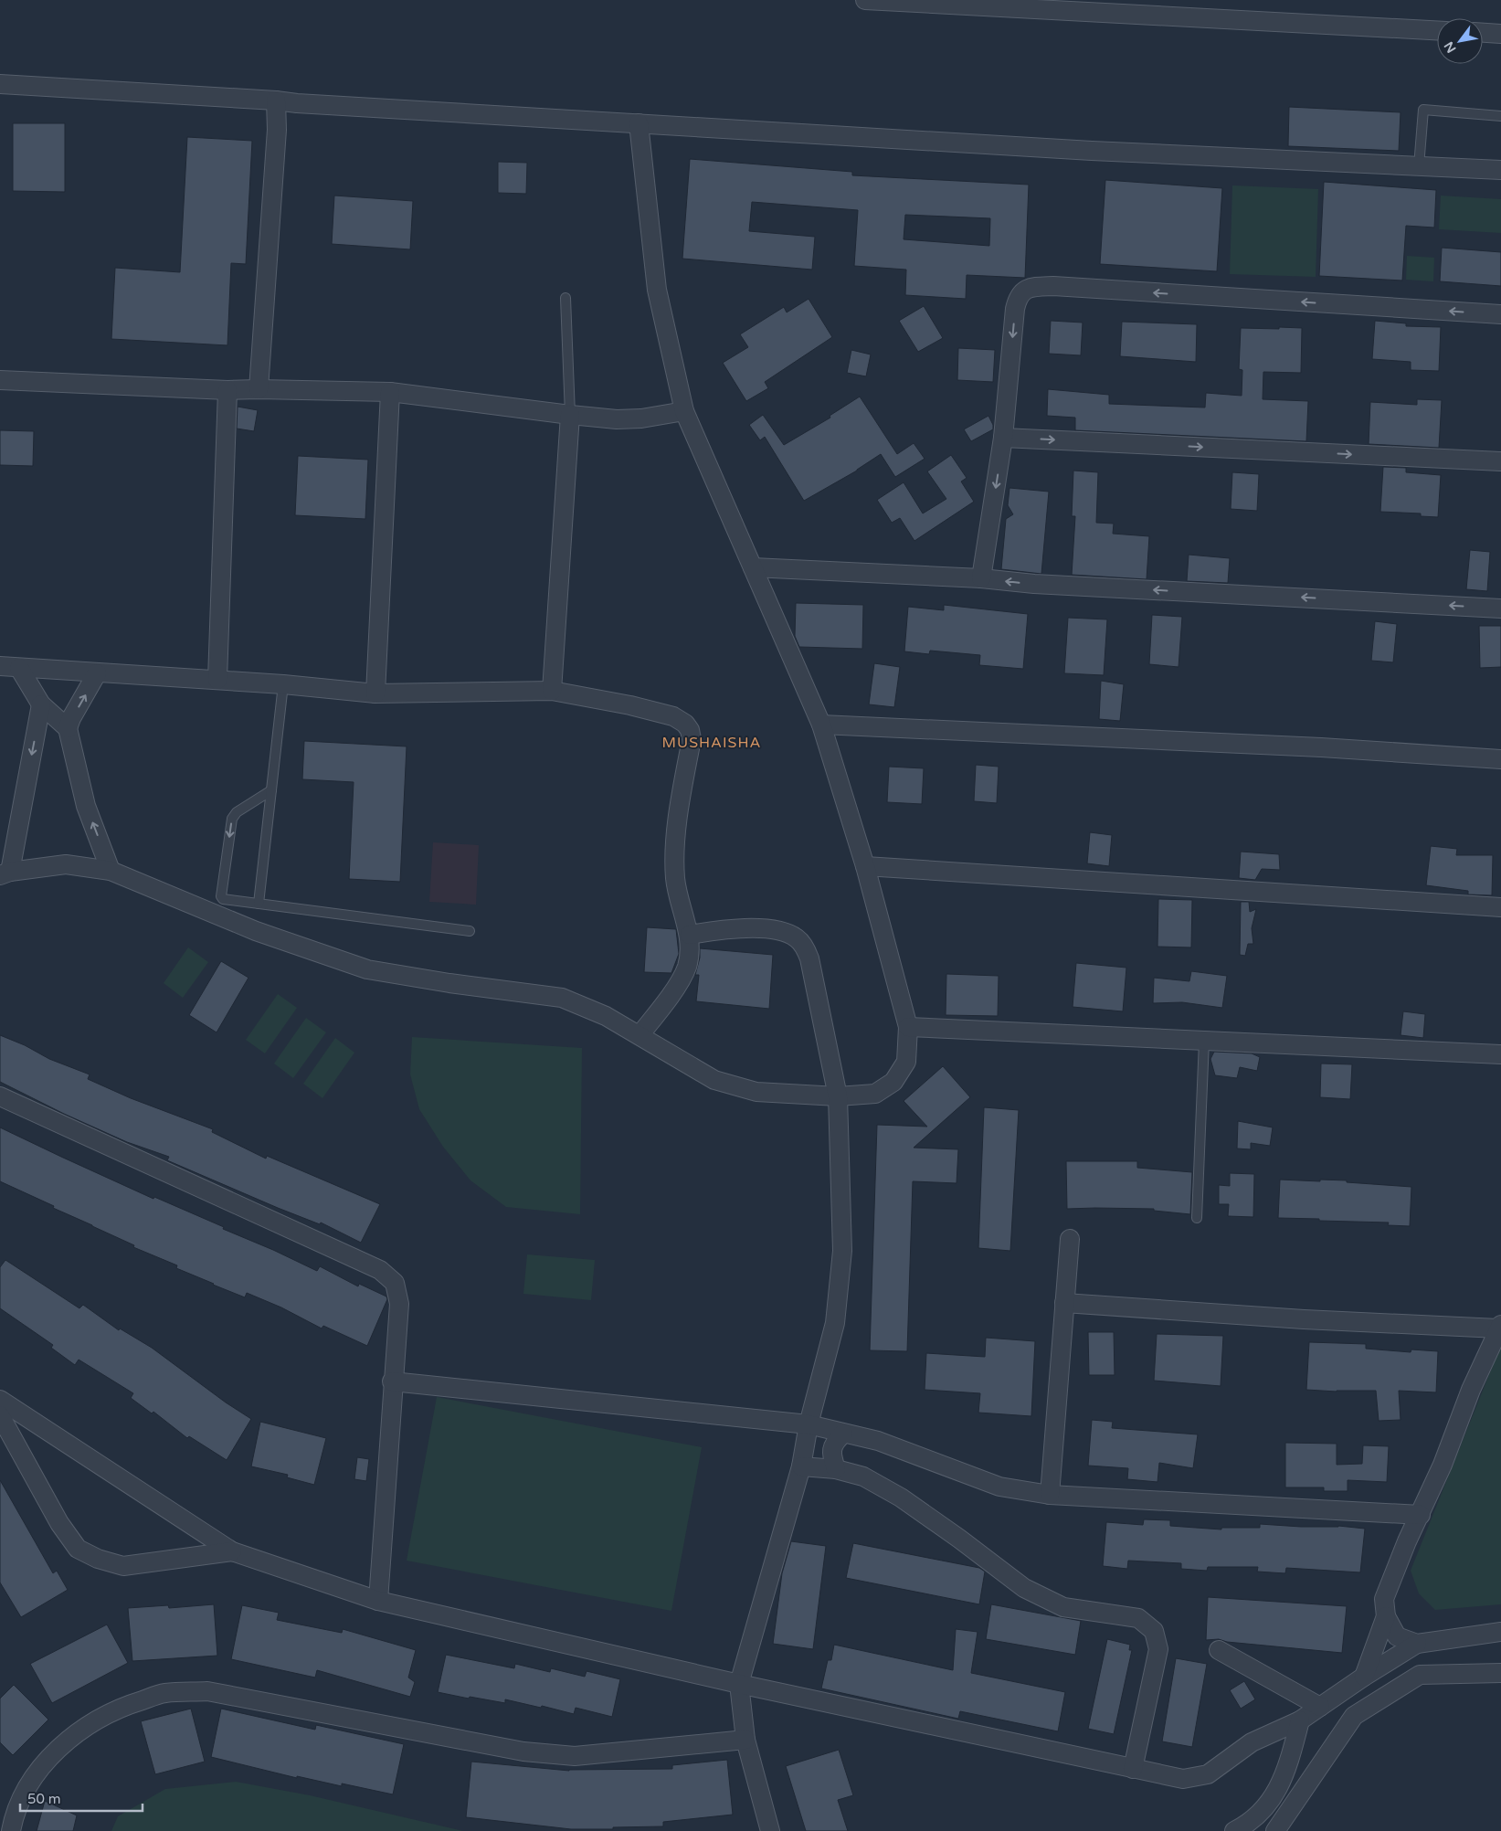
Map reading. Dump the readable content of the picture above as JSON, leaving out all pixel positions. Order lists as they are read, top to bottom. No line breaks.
{"districts":["MUSHAISHA"],"scale_bar":"50 m","north":"bottom left"}
